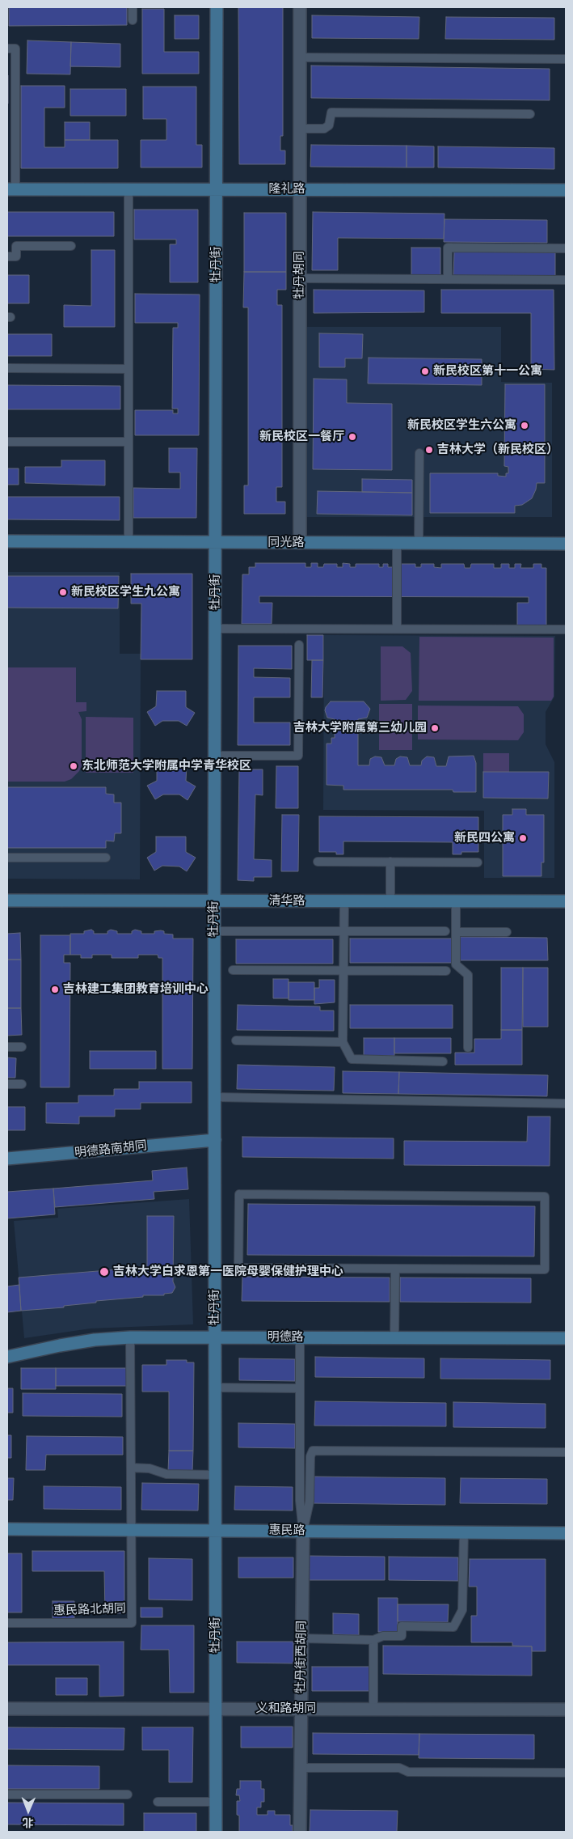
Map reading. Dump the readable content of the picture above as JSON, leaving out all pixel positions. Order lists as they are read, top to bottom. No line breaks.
{"streets":{"street":["隆礼路","牡丹街","牡丹胡同","同光路","清华路","明德路南胡同","明德路","惠民路","牡丹街西胡同","义和路胡同"],"lane":["惠民路北胡同"]},"crossings":[["隆礼路","牡丹街"],["隆礼路","牡丹胡同"],["牡丹街","同光路"],["牡丹街","清华路"],["牡丹街","明德路南胡同"],["牡丹街","明德路"],["牡丹街","惠民路"],["牡丹街","义和路胡同"],["牡丹胡同","同光路"],["惠民路","惠民路北胡同"],["惠民路","牡丹街西胡同"],["牡丹街西胡同","义和路胡同"]],"places":["新民校区第十一公寓","新民校区学生六公寓","新民校区一餐厅","吉林大学（新民校区）","新民校区学生九公寓","吉林大学附属第三幼儿园","东北师范大学附属中学青华校区","新民四公寓","吉林建工集团教育培训中心","吉林大学白求恩第一医院母婴保健护理中心"],"north":"bottom"}
